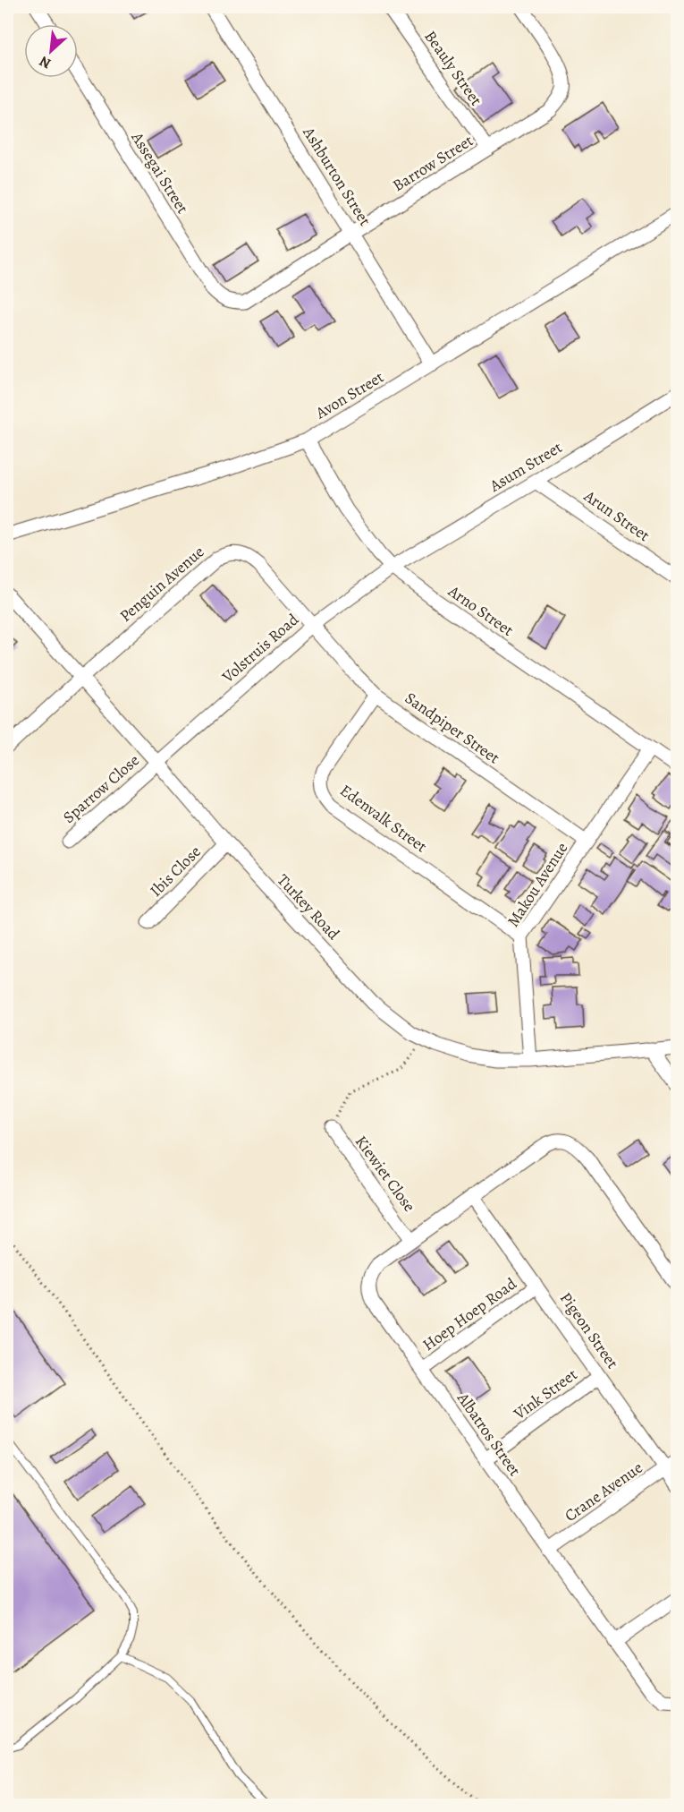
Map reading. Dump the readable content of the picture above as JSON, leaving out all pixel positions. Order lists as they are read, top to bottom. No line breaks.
{"streets":{"street":["Beauly Street","Barrow Street","Assegai Street","Ashburton Street","Avon Street","Asum Street","Arun Street","Penguin Avenue","Arno Street","Volstruis Road","Sandpiper Street","Sparrow Close","Edenvalk Street","Ibis Close","Makou Avenue","Turkey Road","Kiewiet Close","Hoep Hoep Road","Pigeon Street","Vink Street","Albatros Street","Crane Avenue"]},"crossings":[["Beauly Street","Barrow Street"],["Barrow Street","Assegai Street"],["Barrow Street","Ashburton Street"],["Ashburton Street","Avon Street"],["Avon Street","Arno Street"],["Asum Street","Arun Street"],["Asum Street","Arno Street"],["Asum Street","Volstruis Road"],["Penguin Avenue","Volstruis Road"],["Penguin Avenue","Sandpiper Street"],["Penguin Avenue","Turkey Road"],["Arno Street","Volstruis Road"],["Arno Street","Makou Avenue"],["Volstruis Road","Sandpiper Street"],["Volstruis Road","Sparrow Close"],["Volstruis Road","Turkey Road"],["Sandpiper Street","Edenvalk Street"],["Sandpiper Street","Makou Avenue"],["Sparrow Close","Turkey Road"],["Edenvalk Street","Makou Avenue"],["Ibis Close","Turkey Road"],["Makou Avenue","Turkey Road"],["Kiewiet Close","Albatros Street"],["Hoep Hoep Road","Pigeon Street"],["Hoep Hoep Road","Albatros Street"],["Pigeon Street","Vink Street"],["Pigeon Street","Albatros Street"],["Pigeon Street","Crane Avenue"],["Vink Street","Albatros Street"],["Albatros Street","Crane Avenue"]],"north":"bottom left"}
